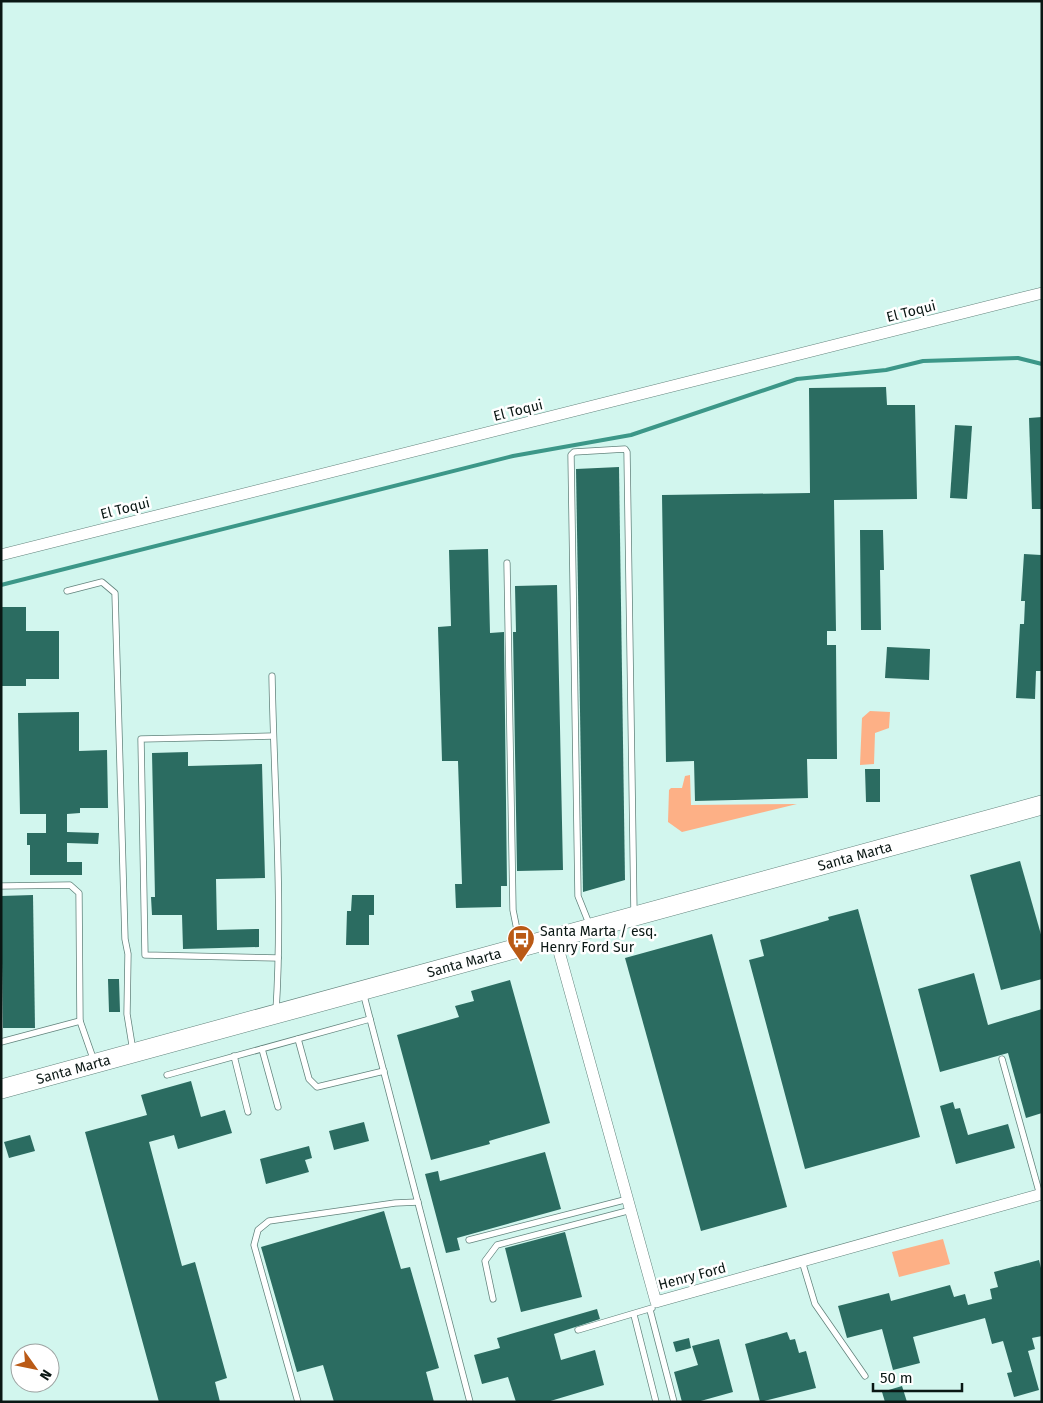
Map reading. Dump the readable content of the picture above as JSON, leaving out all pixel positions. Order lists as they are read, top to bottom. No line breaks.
{"streets":{"main road":["Santa Marta"],"street":["El Toqui","Henry Ford"]},"crossings":[["Santa Marta","Henry Ford"]],"places":{"bus stop":["Santa Marta / esq. Henry Ford Sur"]},"scale_bar":"50 m","north":"bottom right"}
